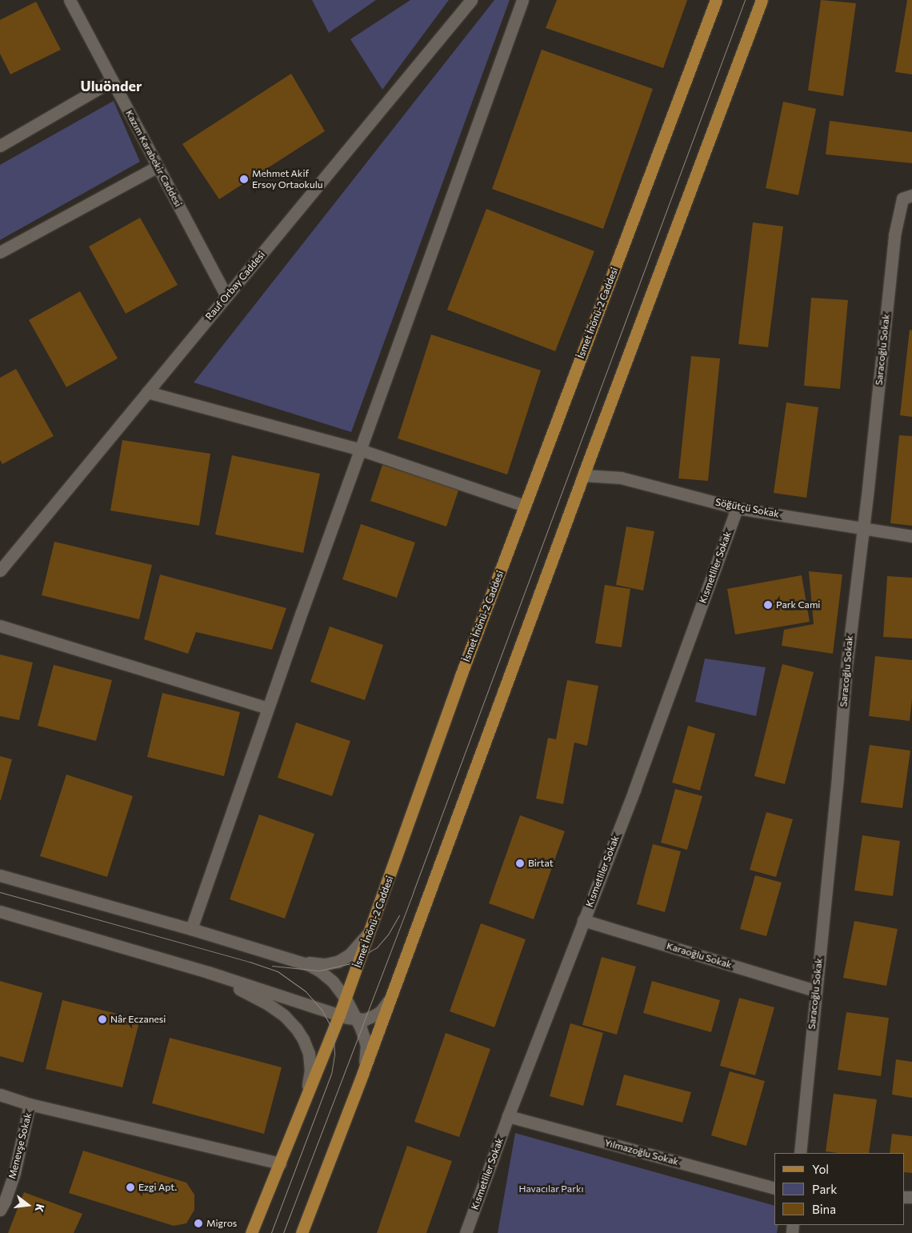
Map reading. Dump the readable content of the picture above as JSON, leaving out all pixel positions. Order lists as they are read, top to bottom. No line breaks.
{"streets":{"main road":["İsmet İnönü-2 Caddesi"],"street":["Kazım Karabekir Caddesi","Rauf Orbay Caddesi","Saracoğlu Sokak","Söğütçü Sokak","Kısmetliler Sokak","Karaoğlu Sokak","Menevşe Sokak","Yılmazoğlu Sokak"]},"crossings":[["Kazım Karabekir Caddesi","Rauf Orbay Caddesi"],["Saracoğlu Sokak","Söğütçü Sokak"],["Saracoğlu Sokak","Karaoğlu Sokak"],["Söğütçü Sokak","Kısmetliler Sokak"],["Kısmetliler Sokak","Karaoğlu Sokak"],["Kısmetliler Sokak","Yılmazoğlu Sokak"]],"districts":["Uluönder"],"parks":["Havacılar Parkı"],"places":["Mehmet Akif Ersoy Ortaokulu","Park Cami","Birtat","Nâr Eczanesi","Ezgi Apt.","Migros"],"legend":["Yol","Park","Bina"],"north":"right"}
